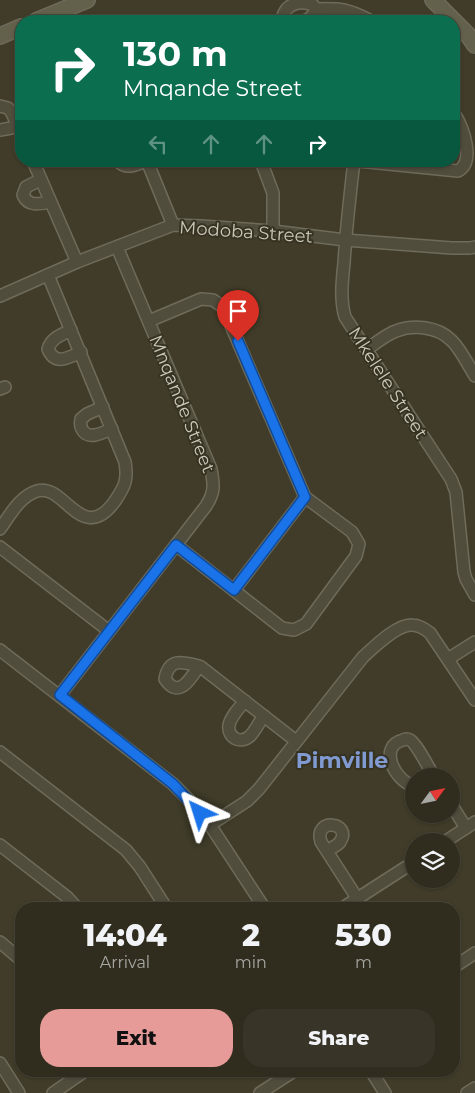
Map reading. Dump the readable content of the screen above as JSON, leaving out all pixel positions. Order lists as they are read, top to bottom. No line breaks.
{"streets":{"street":["Modoba Street","Mkelele Street","Mnqande Street"]},"crossings":[["Modoba Street","Mkelele Street"],["Modoba Street","Mnqande Street"]],"districts":["Pimville"],"north":"top right","page":{"turn":["130 m","Mnqande Street"],"eta":["14:04","Arrival","2","min","530","m"],"buttons":["Exit","Share"]}}
